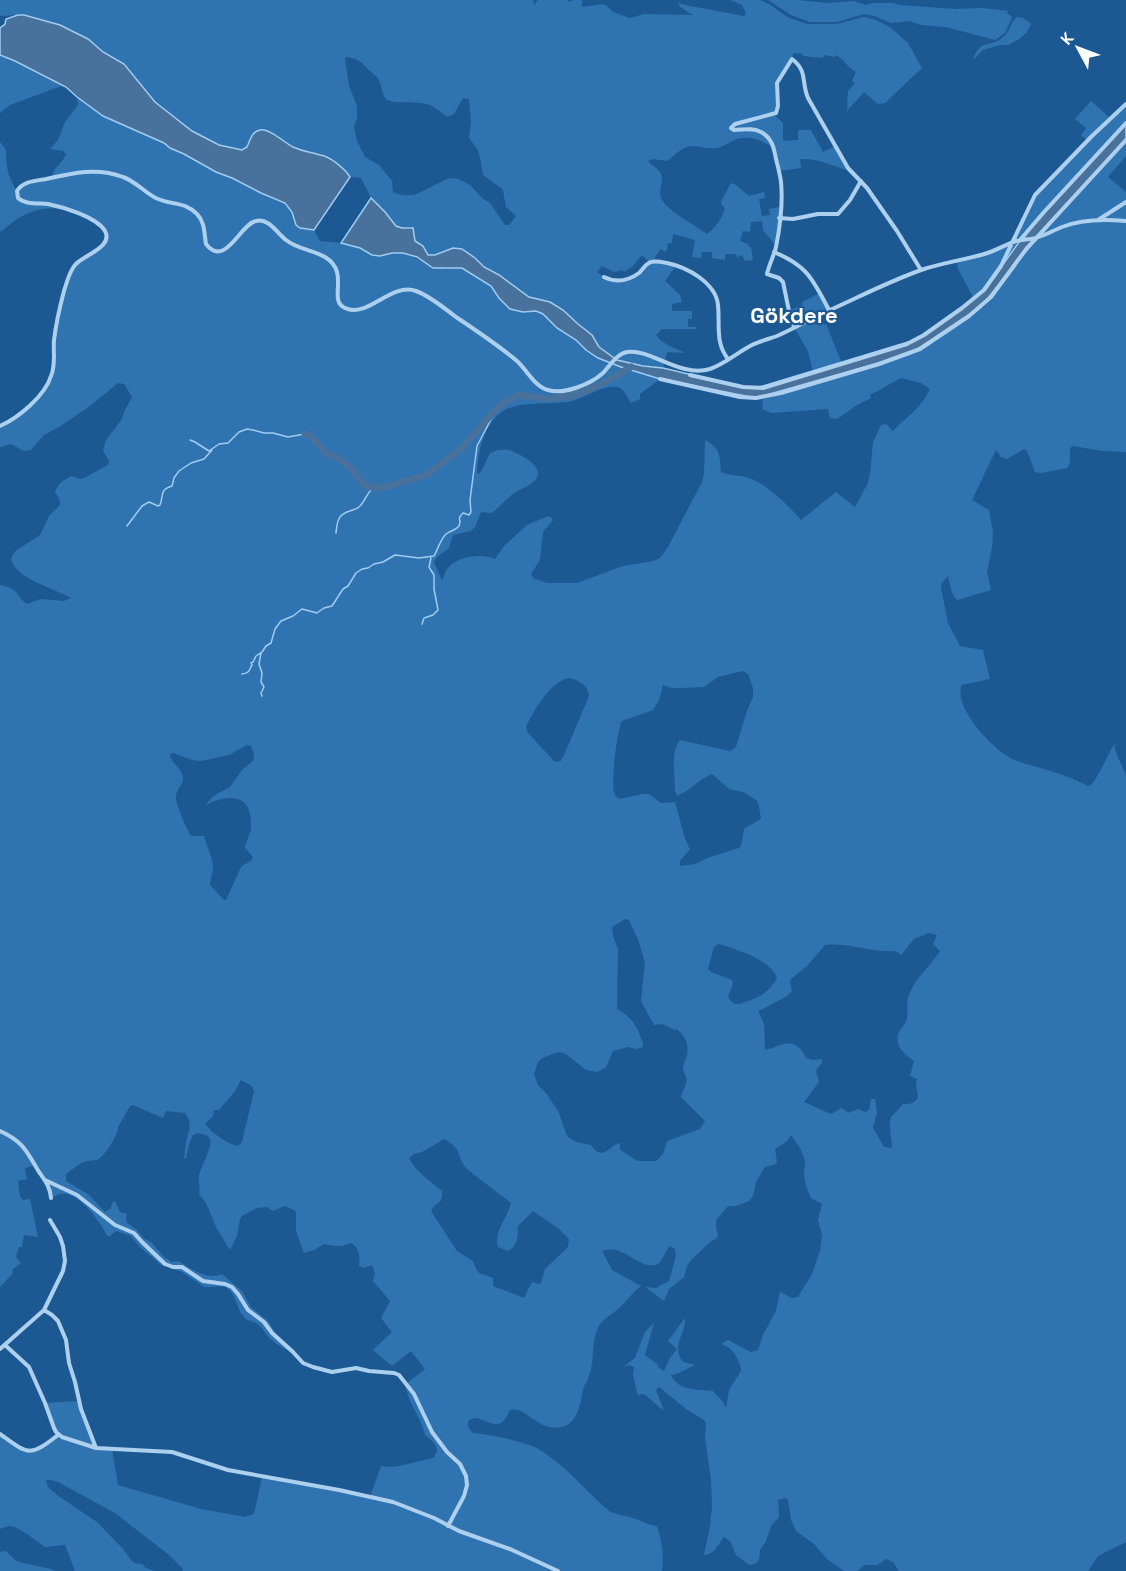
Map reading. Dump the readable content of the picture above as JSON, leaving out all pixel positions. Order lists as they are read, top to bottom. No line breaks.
{"districts":["Gökdere"],"north":"top left"}
